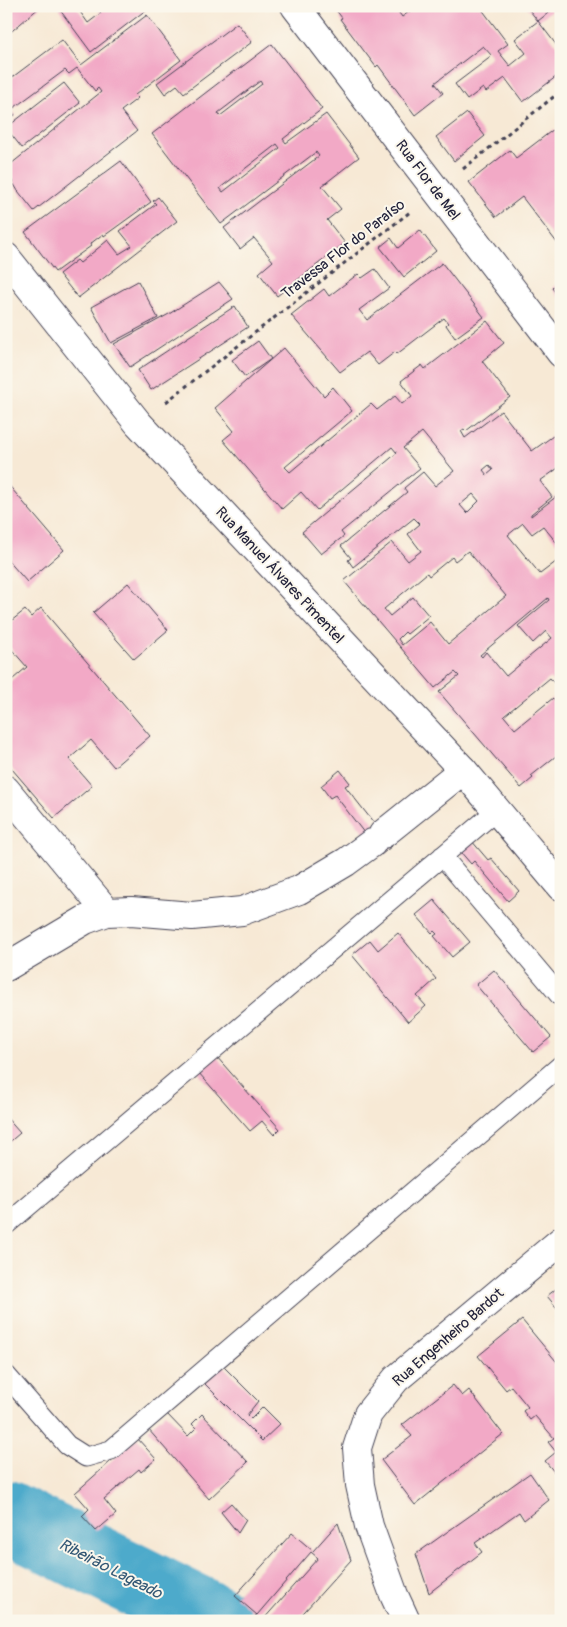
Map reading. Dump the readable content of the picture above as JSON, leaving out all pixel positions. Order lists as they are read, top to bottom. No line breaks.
{"streets":{"street":["Rua Flor de Mel","Rua Manuel Álvares Pimentel","Rua Engenheiro Bardot"],"path":["Travessa Flor do Paraíso"]},"crossings":[["Rua Flor de Mel","Travessa Flor do Paraíso"],["Travessa Flor do Paraíso","Rua Manuel Álvares Pimentel"]],"water":["Ribeirão Lageado"]}
